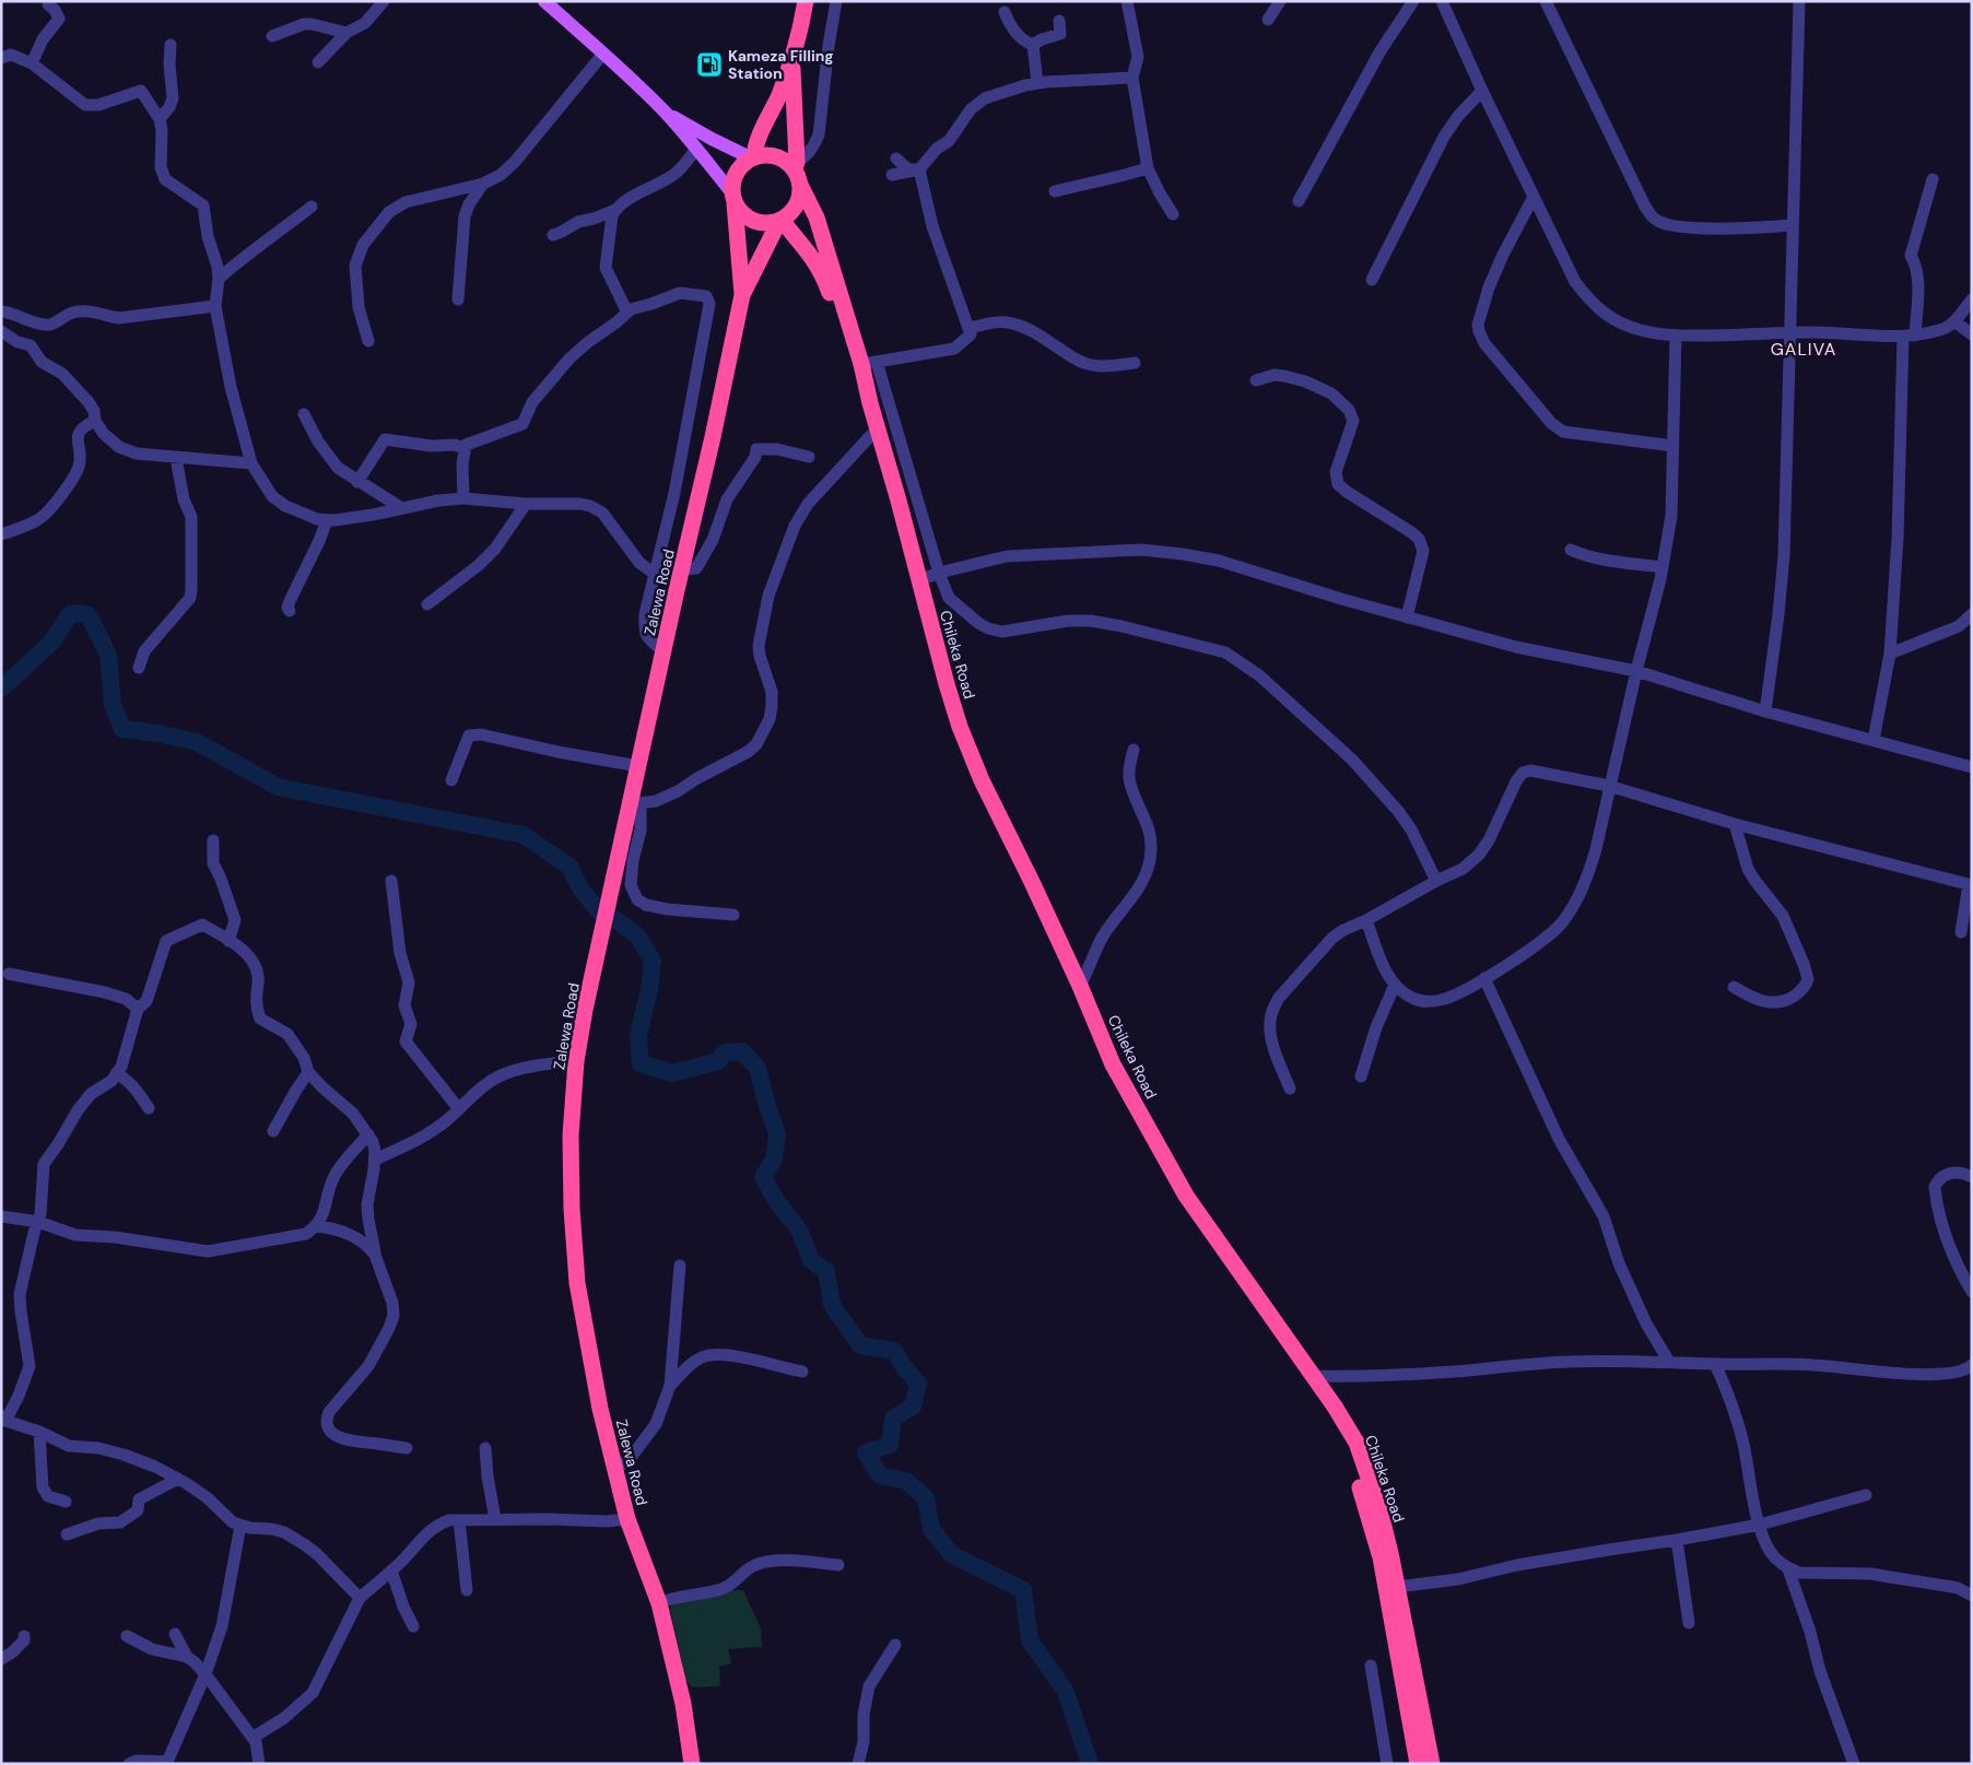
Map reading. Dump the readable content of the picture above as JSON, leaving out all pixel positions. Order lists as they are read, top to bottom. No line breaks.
{"streets":{"highway":["Zalewa Road","Chileka Road"]},"crossings":[["Zalewa Road","Chileka Road"]],"districts":["GALIVA"],"places":{"fuel station":["Kameza Filling Station"]}}
